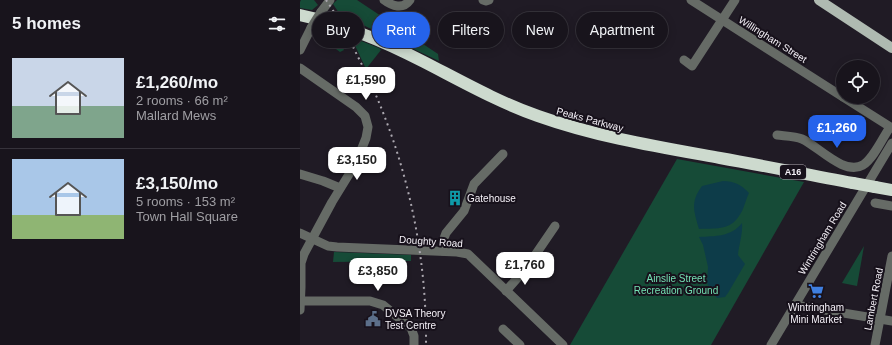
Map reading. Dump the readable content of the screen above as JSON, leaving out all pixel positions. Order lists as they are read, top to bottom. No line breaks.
{"streets":{"highway":["Peaks Parkway","A16"],"street":["Willingham Street","Wintringham Road","Doughty Road","Lambert Road"]},"parks":["Ainslie Street Recreation Ground"],"places":{"building":["Gatehouse"],"supermarket":["Wintringham Mini Market"],"public building":["DVSA Theory Test Centre"]},"page":{"heading":"5 homes","chip":["Buy","Rent","Filters","New","Apartment"],"list":[{"name":"£1,260/mo","note":"2 rooms · 66 m² · Mallard Mews"},{"name":"£3,150/mo","note":"5 rooms · 153 m² · Town Hall Square"}],"price":["£1,590","£1,260","£3,150","£1,760","£3,850"]}}
